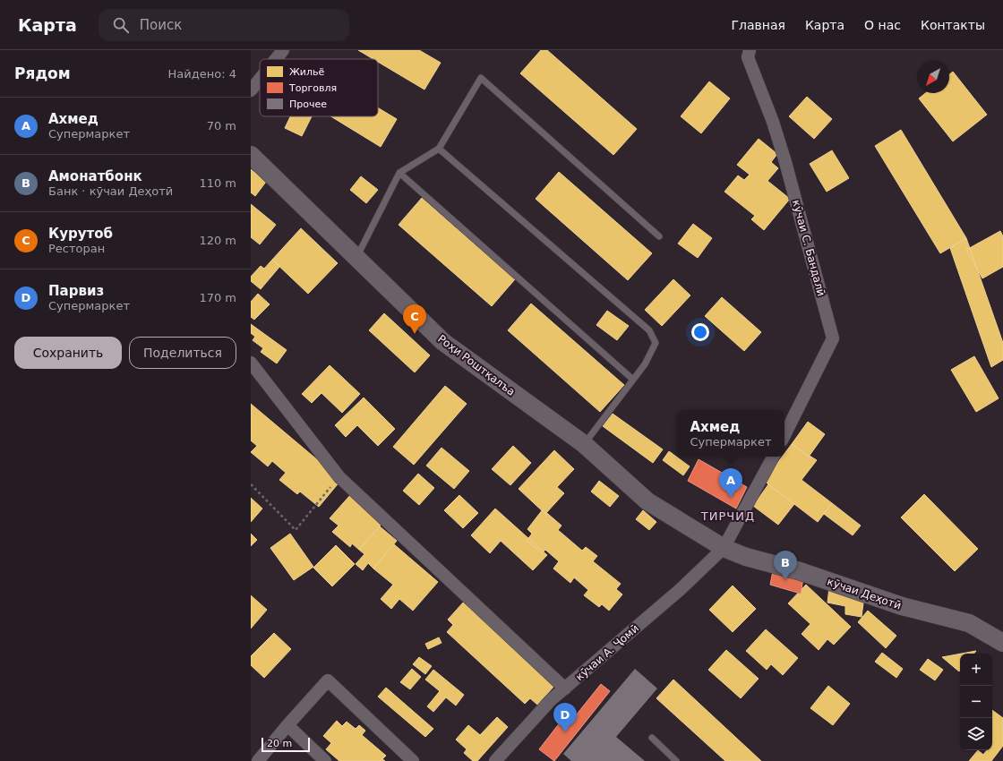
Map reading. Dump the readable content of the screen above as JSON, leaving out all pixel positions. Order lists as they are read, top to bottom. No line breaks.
{"streets":{"main road":["Роҳи Роштқалъа","кӯчаи Деҳотӣ"],"street":["кӯчаи С. Бандалӣ","кӯчаи А. Ҷомӣ"]},"crossings":[["Роҳи Роштқалъа","кӯчаи Деҳотӣ"],["Роҳи Роштқалъа","кӯчаи А. Ҷомӣ"],["кӯчаи Деҳотӣ","кӯчаи А. Ҷомӣ"]],"districts":["ТИРЧИД"],"legend":["Жильё","Торговля","Прочее"],"scale_bar":"20 m","north":"bottom left","page":{"header":"Карта","search":"Поиск","nav":["Главная","Карта","О нас","Контакты"],"heading":["Рядом","Найдено: 4"],"list":[{"mark":"A","name":"Ахмед","note":"Супермаркет","value":"70 m"},{"mark":"B","name":"Амонатбонк","note":"Банк · кӯчаи Деҳотӣ","value":"110 m"},{"mark":"C","name":"Курутоб","note":"Ресторан","value":"120 m"},{"mark":"D","name":"Парвиз","note":"Супермаркет","value":"170 m"}],"pins":["C","A","B","D"],"buttons":["Сохранить","Поделиться"],"popup":["Ахмед","Супермаркет"],"map_buttons":["+","−"],"scale":"20 m"}}
